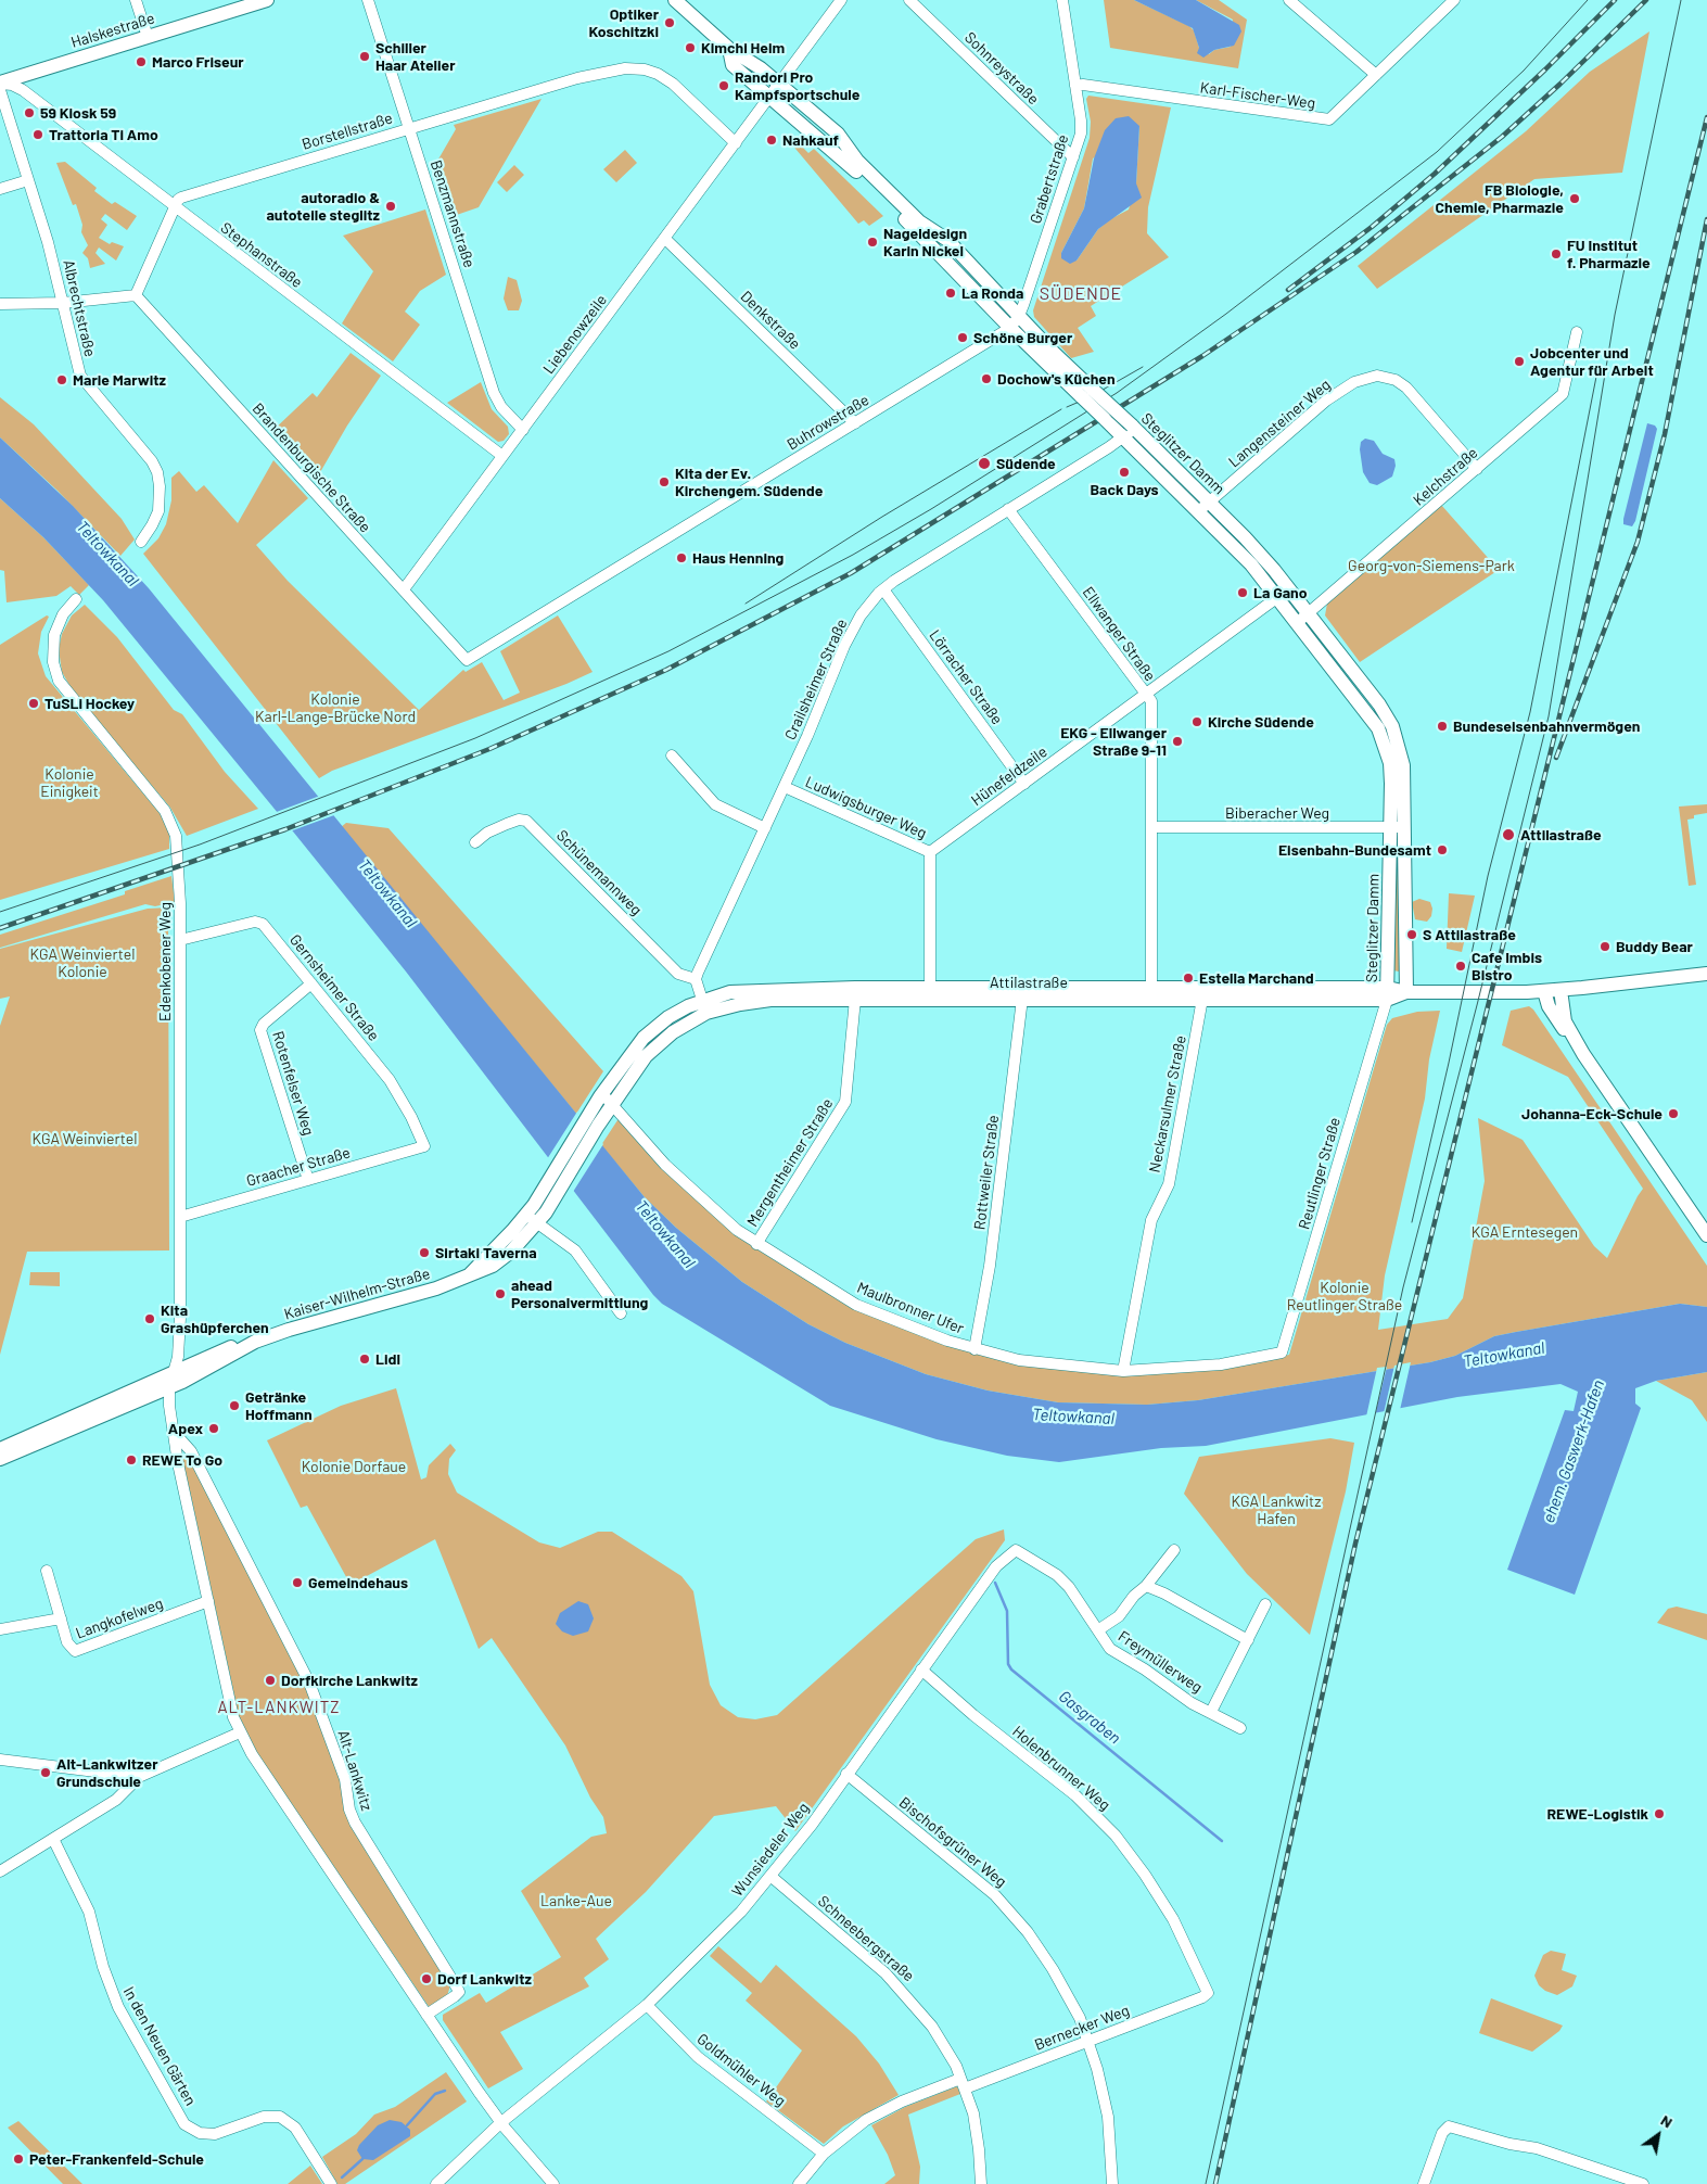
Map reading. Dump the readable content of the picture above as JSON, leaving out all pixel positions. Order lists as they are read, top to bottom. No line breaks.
{"streets":{"main road":["Halskestraße","Steglitzer Damm","Attilastraße","Kaiser-Wilhelm-Straße"],"street":["Sohnreystraße","Karl-Fischer-Weg","Borstellstraße","Grabertstraße","Benzmannstraße","Stephanstraße","Albrechtstraße","Denkstraße","Liebenowzeile","Buhrowstraße","Langensteiner Weg","Brandenburgische Straße","Kelchstraße","Ellwanger Straße","Lörracher Straße","Crailsheimer Straße","Hünefeldzeile","Ludwigsburger Weg","Biberacher Weg","Schünemannweg","Edenkobener Weg","Gernsheimer Straße","Rotenfelser Weg","Neckarsulmer Straße","Mergentheimer Straße","Graacher Straße","Rottweiler Straße","Reutlinger Straße","Maulbronner Ufer","Langkofelweg","Freymüllerweg","Holenbrunner Weg","Alt-Lankwitz","Bischofsgrüner Weg","Wunsiedeler Weg","Schneebergstraße","Bernecker Weg","In den Neuen Gärten","Goldmühler Weg"]},"crossings":[["Halskestraße","Stephanstraße"],["Sohnreystraße","Grabertstraße"],["Karl-Fischer-Weg","Grabertstraße"],["Borstellstraße","Benzmannstraße"],["Borstellstraße","Stephanstraße"],["Borstellstraße","Liebenowzeile"],["Grabertstraße","Buhrowstraße"],["Grabertstraße","Steglitzer Damm"],["Benzmannstraße","Liebenowzeile"],["Stephanstraße","Liebenowzeile"],["Denkstraße","Liebenowzeile"],["Denkstraße","Buhrowstraße"],["Liebenowzeile","Steglitzer Damm"],["Liebenowzeile","Brandenburgische Straße"],["Buhrowstraße","Steglitzer Damm"],["Buhrowstraße","Brandenburgische Straße"],["Langensteiner Weg","Steglitzer Damm"],["Langensteiner Weg","Kelchstraße"],["Steglitzer Damm","Kelchstraße"],["Steglitzer Damm","Crailsheimer Straße"],["Steglitzer Damm","Hünefeldzeile"],["Steglitzer Damm","Biberacher Weg"],["Steglitzer Damm","Attilastraße"],["Steglitzer Damm","Reutlinger Straße"],["Ellwanger Straße","Crailsheimer Straße"],["Ellwanger Straße","Hünefeldzeile"],["Ellwanger Straße","Biberacher Weg"],["Ellwanger Straße","Attilastraße"],["Lörracher Straße","Crailsheimer Straße"],["Lörracher Straße","Hünefeldzeile"],["Crailsheimer Straße","Ludwigsburger Weg"],["Crailsheimer Straße","Schünemannweg"],["Hünefeldzeile","Ludwigsburger Weg"],["Ludwigsburger Weg","Attilastraße"],["Edenkobener Weg","Gernsheimer Straße"],["Edenkobener Weg","Graacher Straße"],["Edenkobener Weg","Kaiser-Wilhelm-Straße"],["Attilastraße","Neckarsulmer Straße"],["Attilastraße","Mergentheimer Straße"],["Attilastraße","Rottweiler Straße"],["Attilastraße","Reutlinger Straße"],["Attilastraße","Kaiser-Wilhelm-Straße"],["Attilastraße","Maulbronner Ufer"],["Gernsheimer Straße","Rotenfelser Weg"],["Gernsheimer Straße","Graacher Straße"],["Rotenfelser Weg","Graacher Straße"],["Neckarsulmer Straße","Maulbronner Ufer"],["Mergentheimer Straße","Maulbronner Ufer"],["Rottweiler Straße","Maulbronner Ufer"],["Reutlinger Straße","Maulbronner Ufer"],["Kaiser-Wilhelm-Straße","Maulbronner Ufer"],["Freymüllerweg","Wunsiedeler Weg"],["Holenbrunner Weg","Wunsiedeler Weg"],["Holenbrunner Weg","Bernecker Weg"],["Bischofsgrüner Weg","Wunsiedeler Weg"],["Bischofsgrüner Weg","Bernecker Weg"],["Wunsiedeler Weg","Schneebergstraße"],["Wunsiedeler Weg","Goldmühler Weg"],["Schneebergstraße","Bernecker Weg"],["Bernecker Weg","Goldmühler Weg"]],"districts":["SÜDENDE","ALT-LANKWITZ"],"water":["Teltowkanal","ehem. Gaswerk-Hafen","Gasgraben"],"parks":["Georg-von-Siemens-Park","Kolonie Karl-Lange-Brücke Nord","Kolonie Einigkeit","KGA Weinviertel Kolonie","KGA Weinviertel","KGA Erntesegen","Kolonie Reutlinger Straße","Kolonie Dorfaue","KGA Lankwitz Hafen","Lanke-Aue"],"places":["Optiker Koschitzki","Kimchi Heim","Schiller Haar Atelier","Marco Friseur","Randori Pro Kampfsportschule","59 Kiosk 59","Trattoria Ti Amo","Nahkauf","FB Biologie, Chemie, Pharmazie","autoradio & autoteile steglitz","Nageldesign Karin Nickel","FU Institut f. Pharmazie","La Ronda","Schöne Burger","Jobcenter und Agentur für Arbeit","Dochow's Küchen","Marie Marwitz","Südende","Back Days","Kita der Ev. Kirchengem. Südende","Haus Henning","La Gano","TuSLi Hockey","Kirche Südende","Bundeseisenbahnvermögen","EKG - Ellwanger Straße 9-11","Attilastraße","Eisenbahn-Bundesamt","S Attilastraße","Buddy Bear","Cafe Imbis Bistro","Estella Marchand","Johanna-Eck-Schule","Sirtaki Taverna","ahead Personalvermittlung","Kita Grashüpferchen","Lidl","Getränke Hoffmann","Apex","REWE To Go","Gemeindehaus","Dorfkirche Lankwitz","Alt-Lankwitzer Grundschule","REWE-Logistik","Dorf Lankwitz","Peter-Frankenfeld-Schule"],"north":"top right"}
